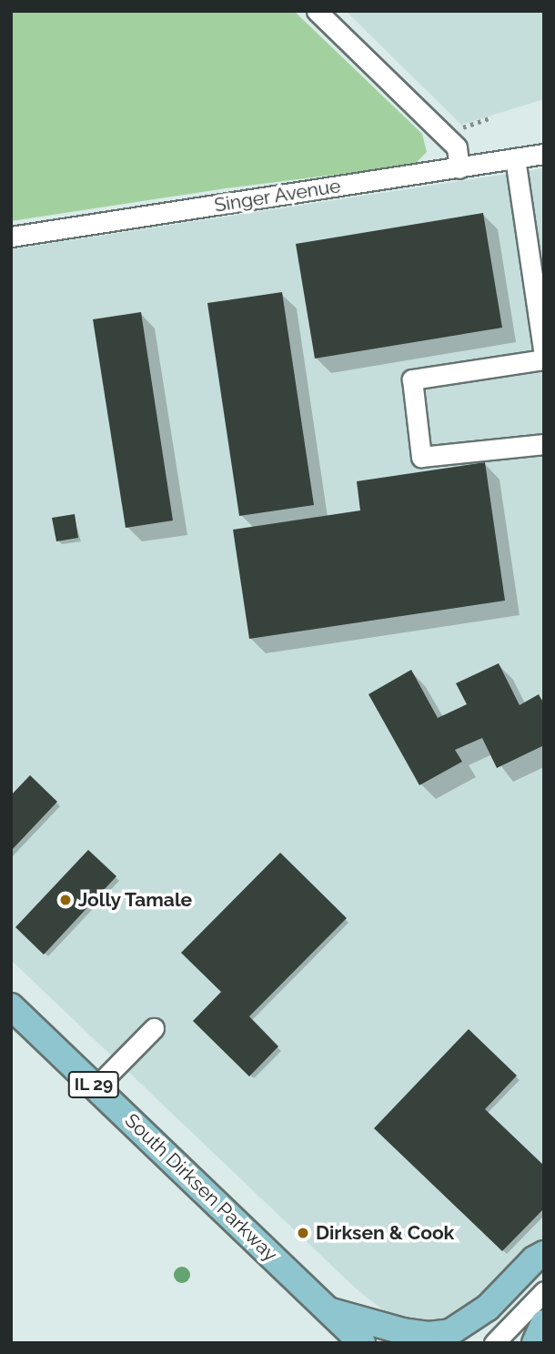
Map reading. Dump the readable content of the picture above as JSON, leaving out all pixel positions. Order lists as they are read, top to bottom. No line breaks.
{"streets":{"main road":["IL 29","South Dirksen Parkway"],"street":["Singer Avenue"]},"places":["Jolly Tamale","Dirksen & Cook"]}
